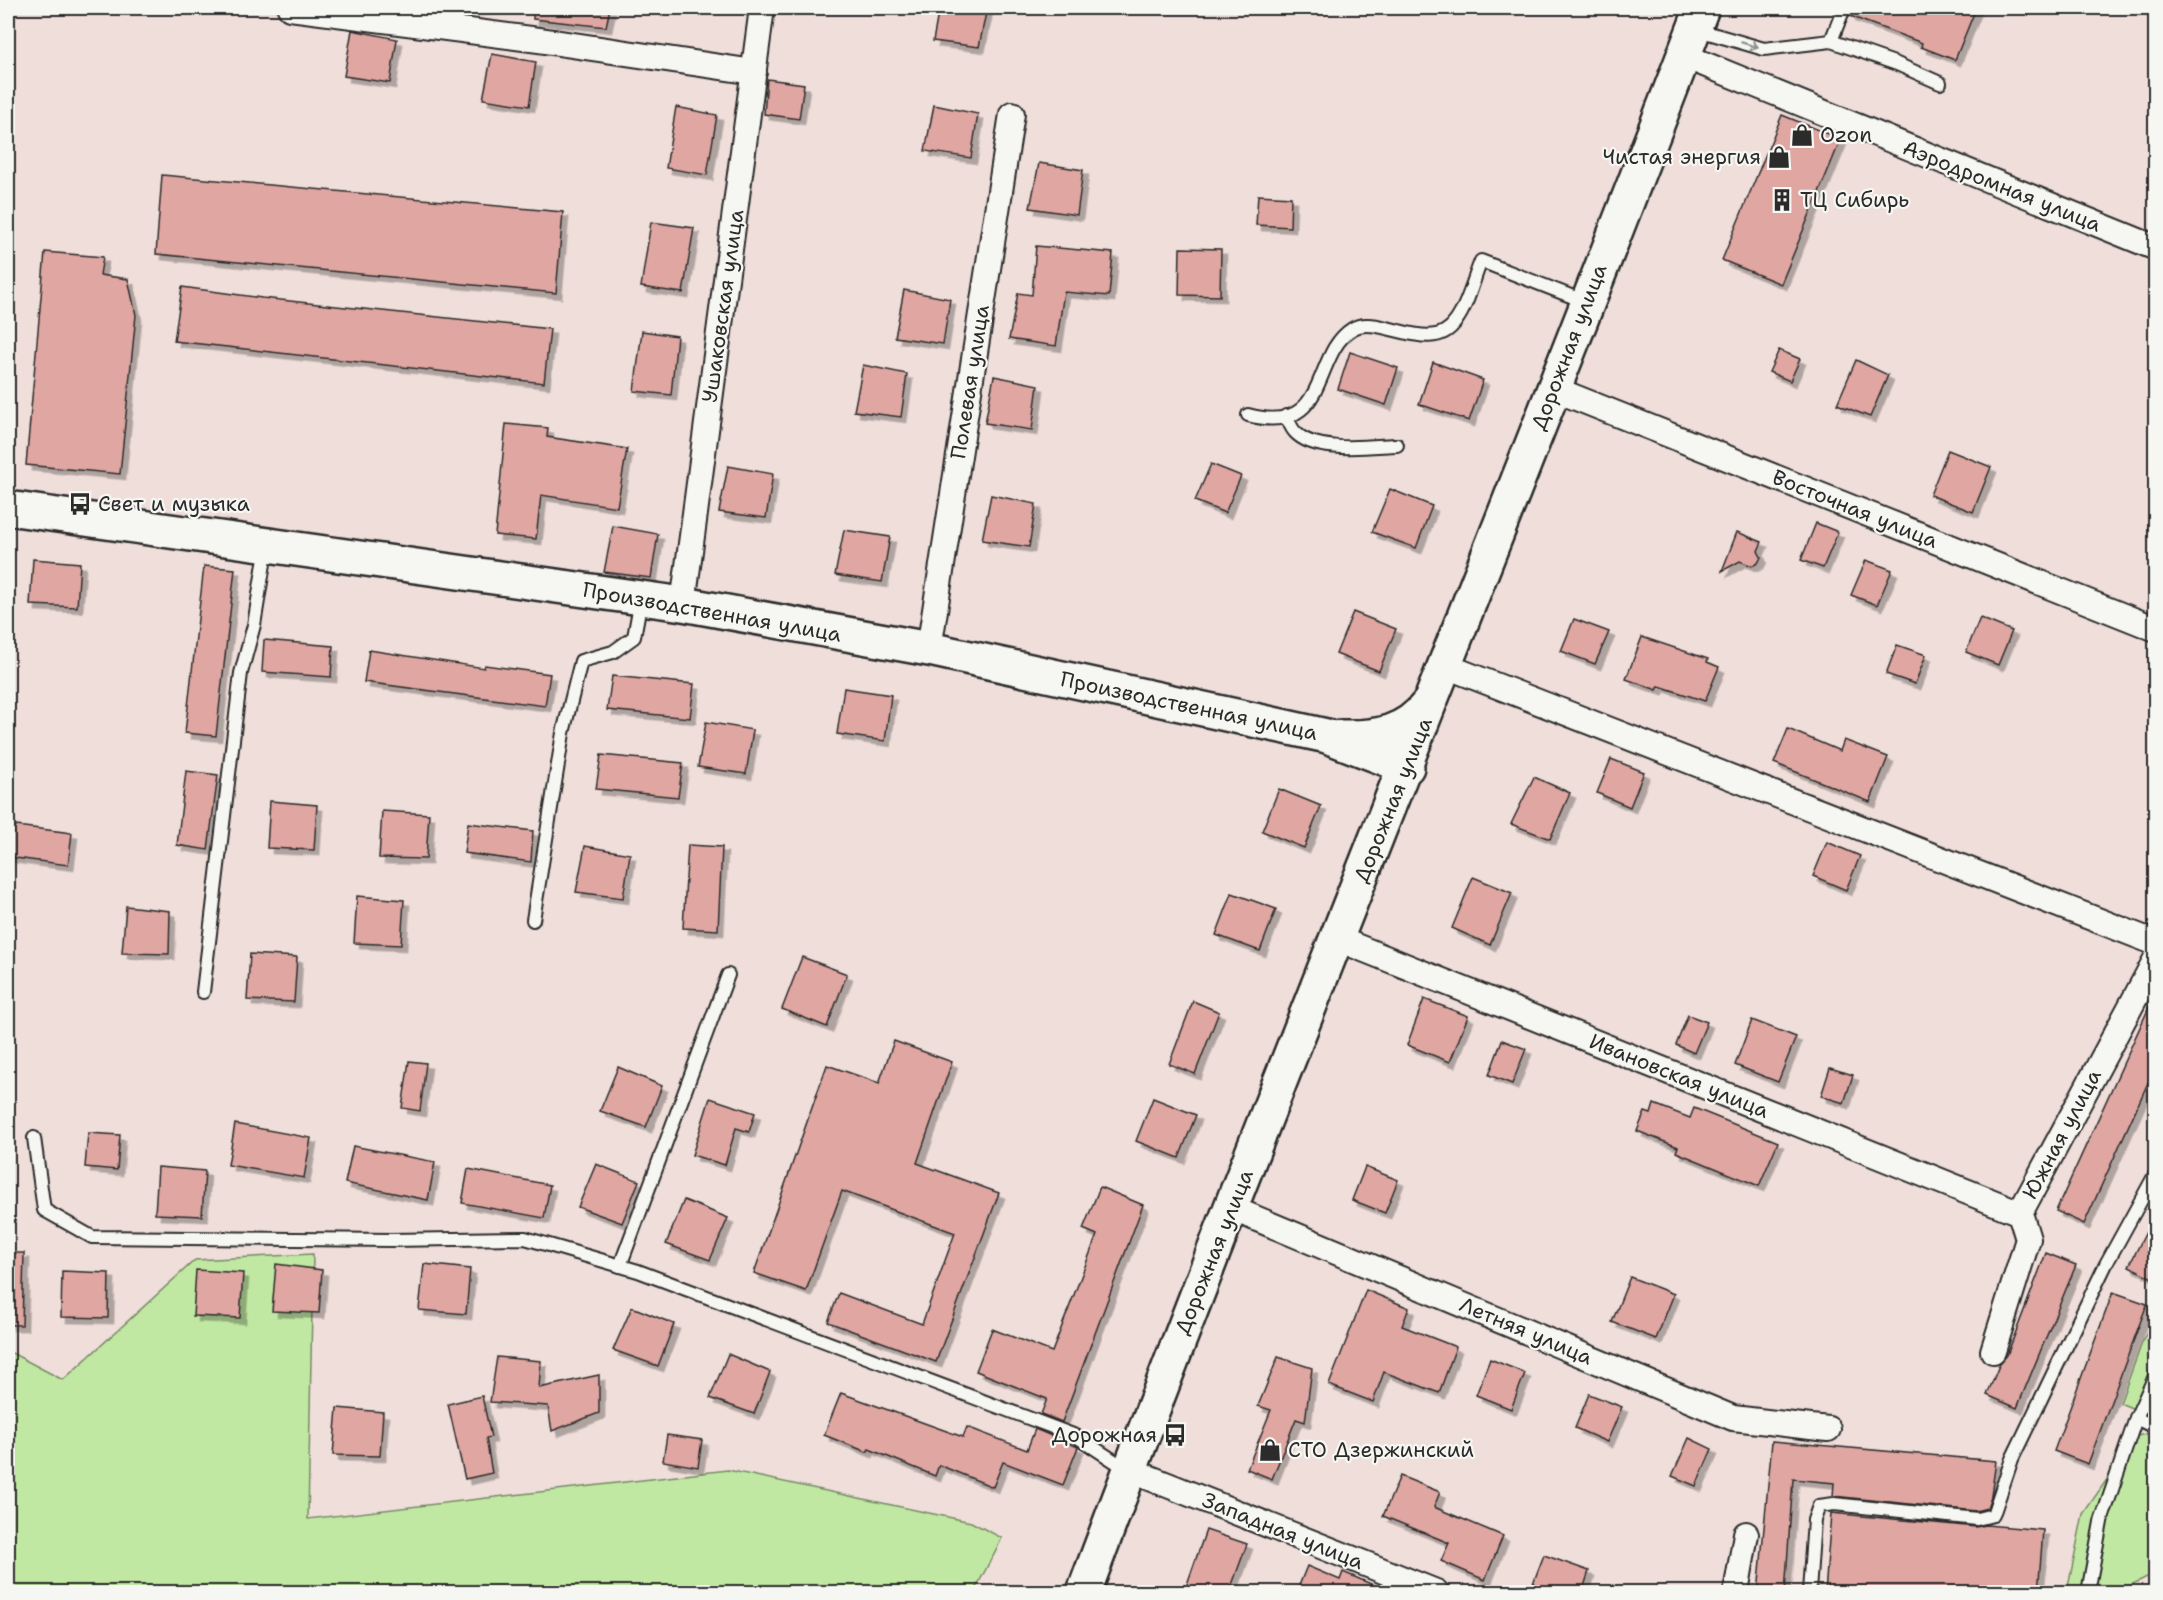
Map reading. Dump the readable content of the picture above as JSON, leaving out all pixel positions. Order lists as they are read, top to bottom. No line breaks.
{"streets":{"main road":["Дорожная улица","Производственная улица"],"street":["Аэродромная улица","Ушаковская улица","Полевая улица","Восточная улица","Ивановская улица","Южная улица","Летняя улица","Западная улица"]},"crossings":[["Аэродромная улица","Дорожная улица"],["Ушаковская улица","Производственная улица"],["Дорожная улица","Восточная улица"],["Дорожная улица","Производственная улица"],["Дорожная улица","Ивановская улица"],["Дорожная улица","Летняя улица"],["Дорожная улица","Западная улица"],["Полевая улица","Производственная улица"],["Ивановская улица","Южная улица"]],"places":{"shop":["Ozon","Чистая энергия","СТО Дзержинский"],"building":["ТЦ Сибирь"],"bus stop":["Свет и музыка","Дорожная"]}}
